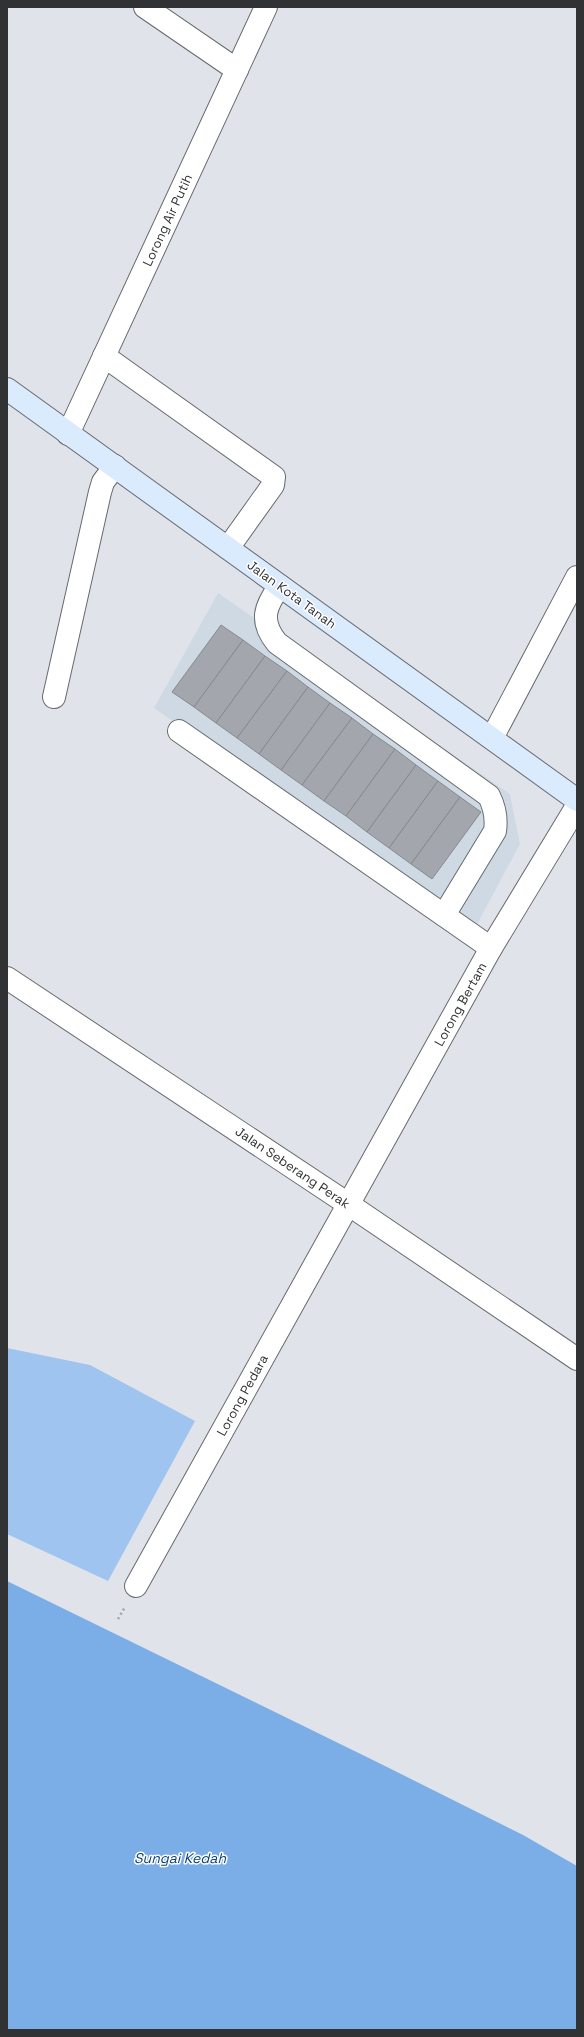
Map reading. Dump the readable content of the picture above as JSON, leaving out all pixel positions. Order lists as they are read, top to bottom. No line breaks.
{"streets":{"street":["Lorong Air Putih","Jalan Kota Tanah","Lorong Bertam","Jalan Seberang Perak","Lorong Pedara"]},"crossings":[["Lorong Air Putih","Jalan Kota Tanah"],["Lorong Bertam","Jalan Seberang Perak"],["Lorong Bertam","Lorong Pedara"],["Jalan Seberang Perak","Lorong Pedara"]],"water":["Sungai Kedah"]}
